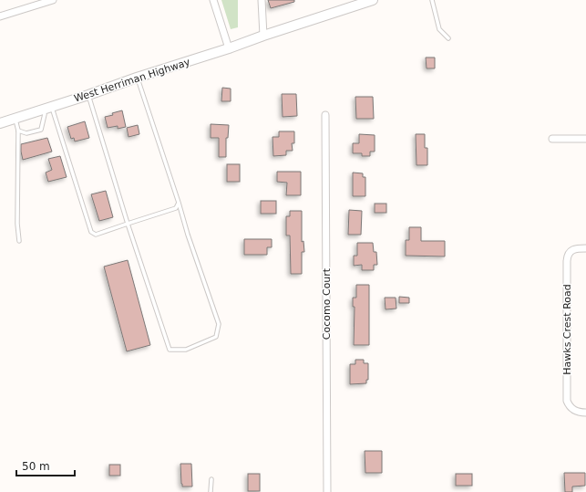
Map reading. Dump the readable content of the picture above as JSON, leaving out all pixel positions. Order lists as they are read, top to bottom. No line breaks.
{"streets":{"main road":["West Herriman Highway"],"street":["Cocomo Court","Hawks Crest Road"]},"scale_bar":"50 m"}
